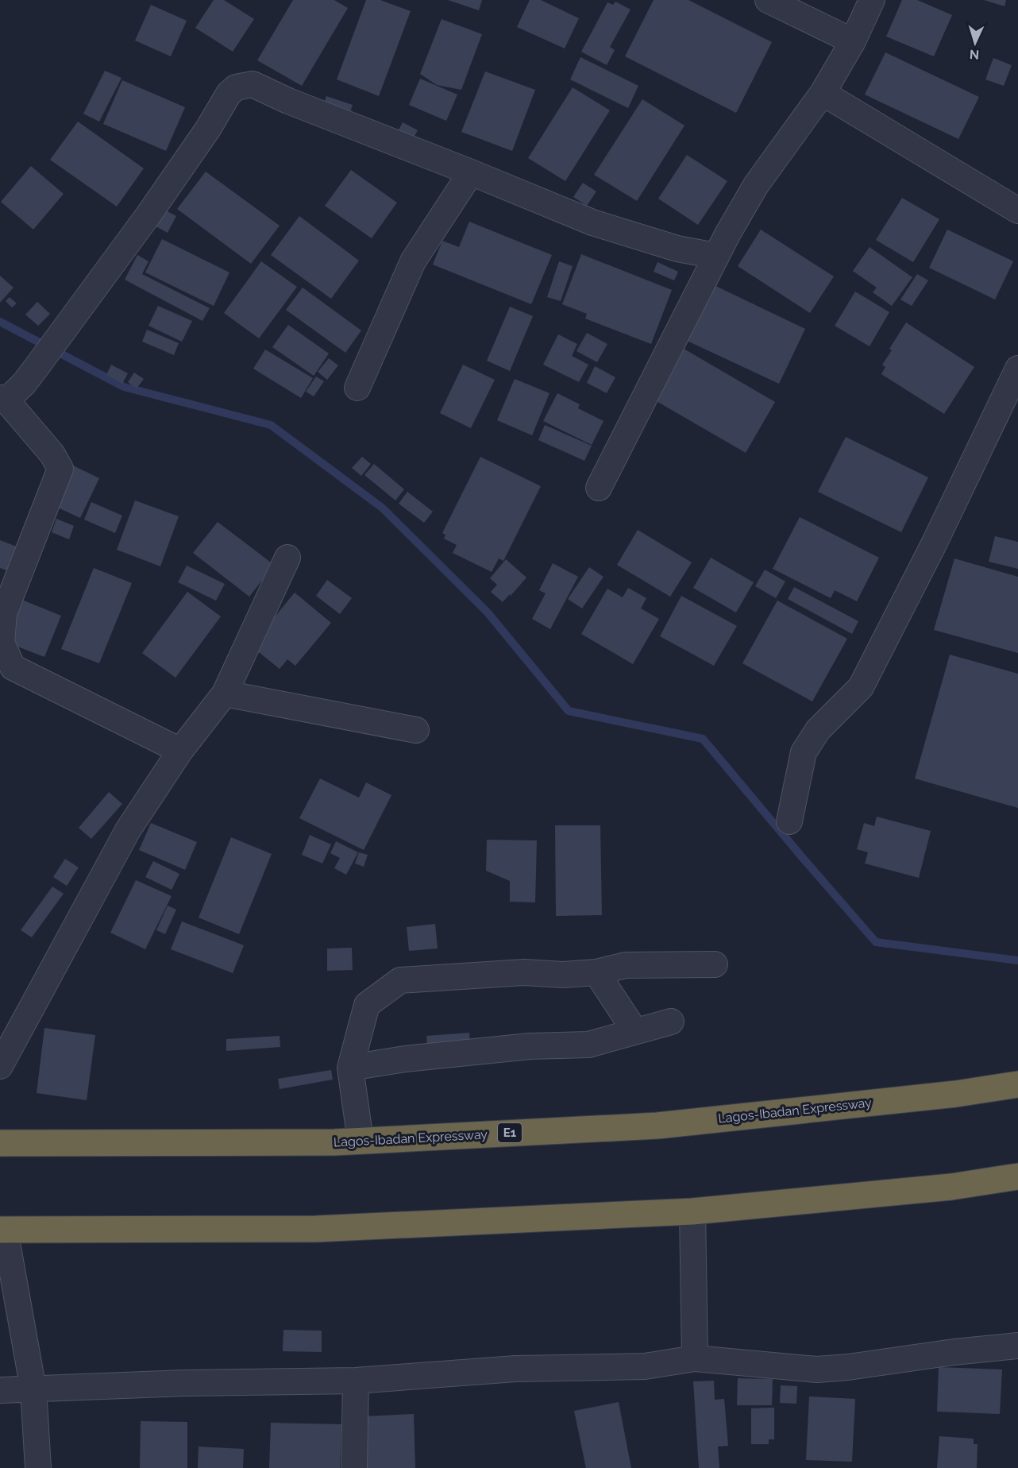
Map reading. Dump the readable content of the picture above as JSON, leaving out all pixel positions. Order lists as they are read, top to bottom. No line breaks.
{"streets":{"highway":["Lagos-Ibadan Expressway","E1"]},"north":"bottom"}
